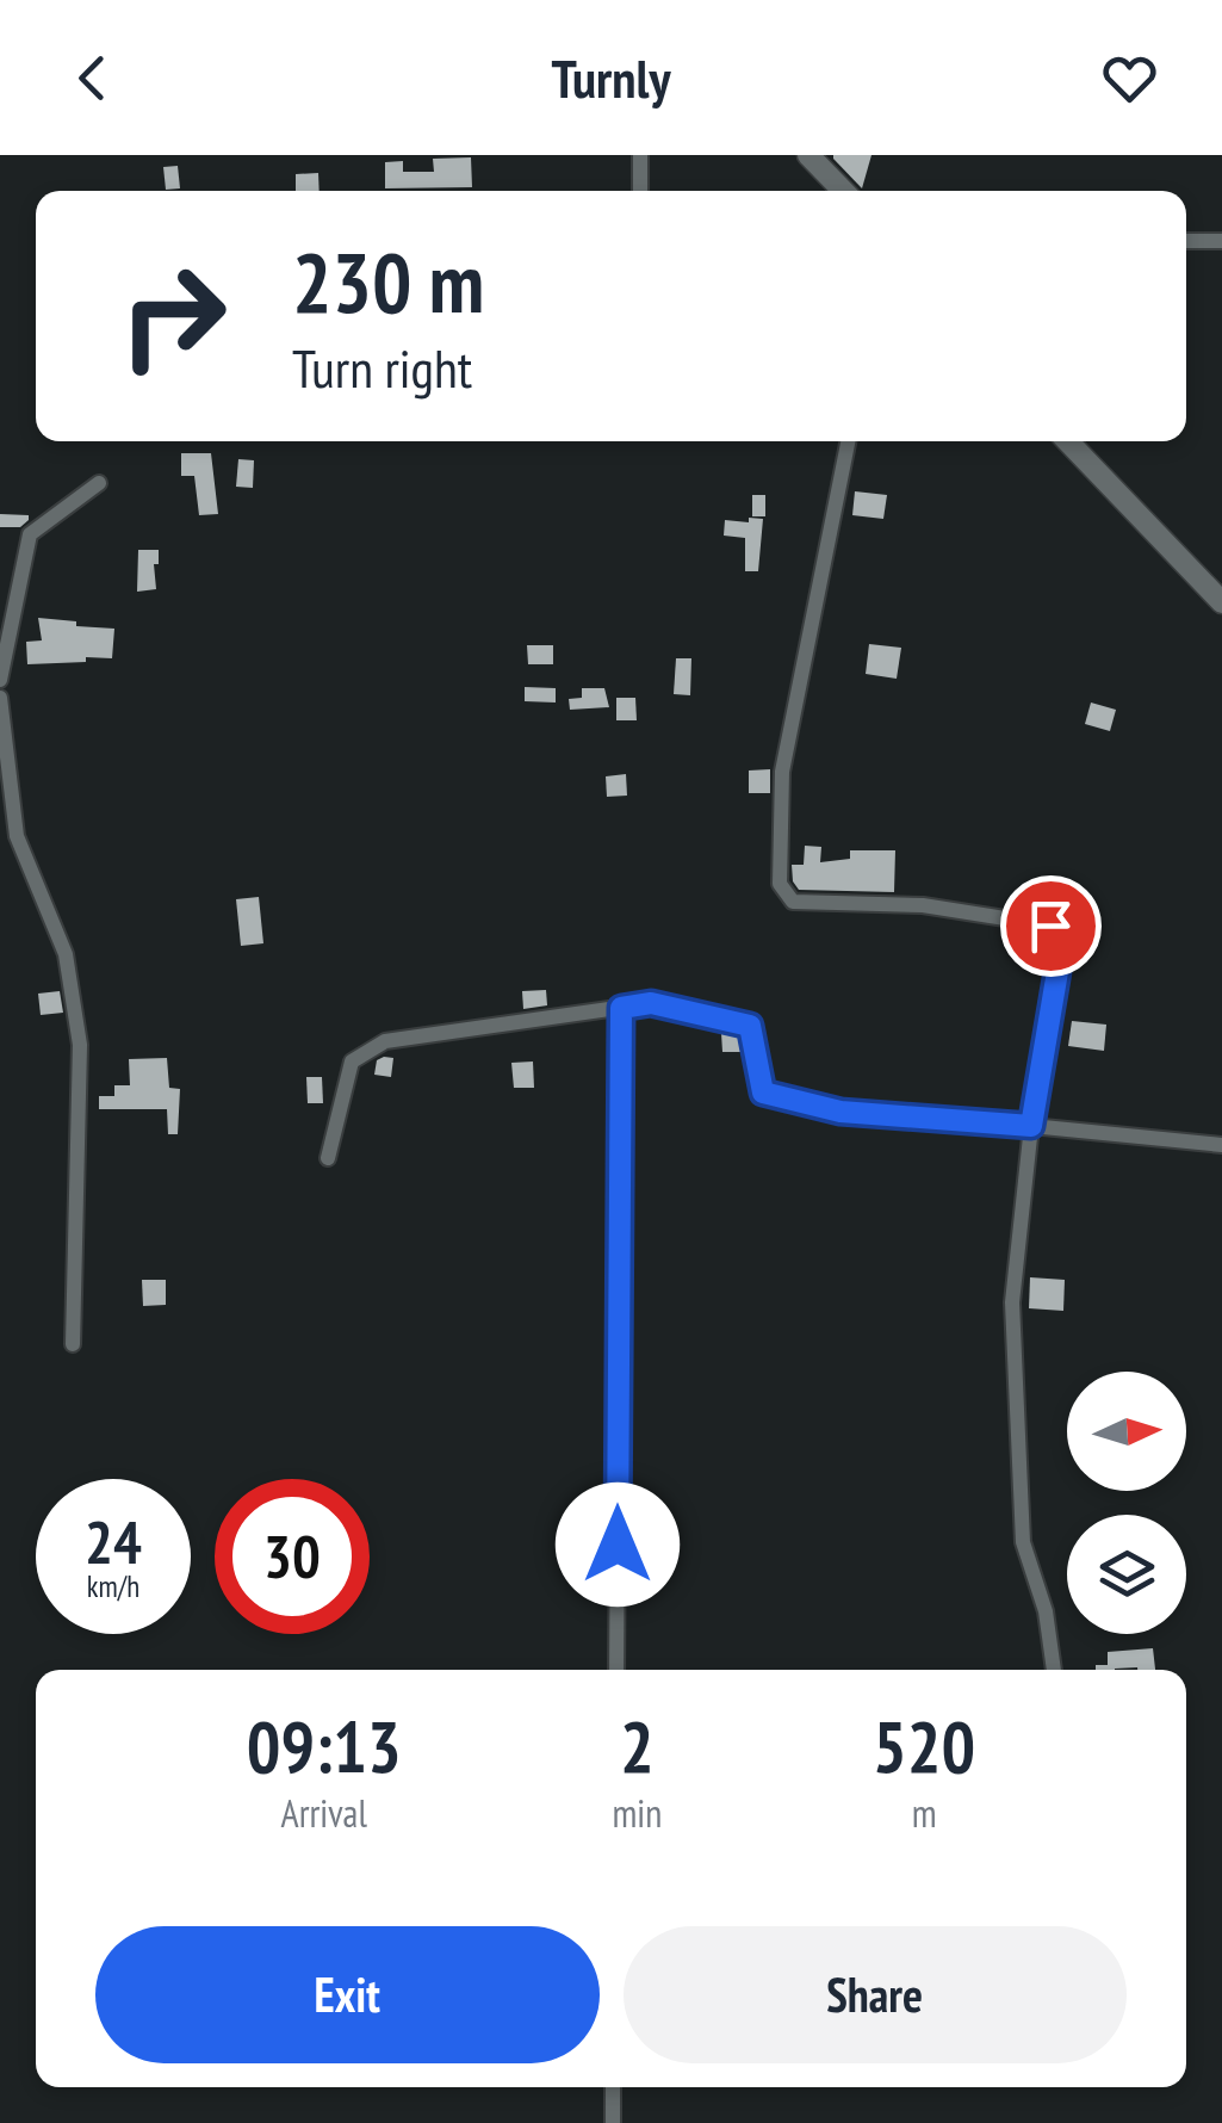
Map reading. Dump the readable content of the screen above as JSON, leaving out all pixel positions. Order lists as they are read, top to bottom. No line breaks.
{"north":"right","page":{"header":"Turnly","turn":["230 m","Turn right"],"speed":"24 km/h","limit":"30","eta":["09:13","Arrival","2","min","520","m"],"buttons":["Exit","Share"]}}
